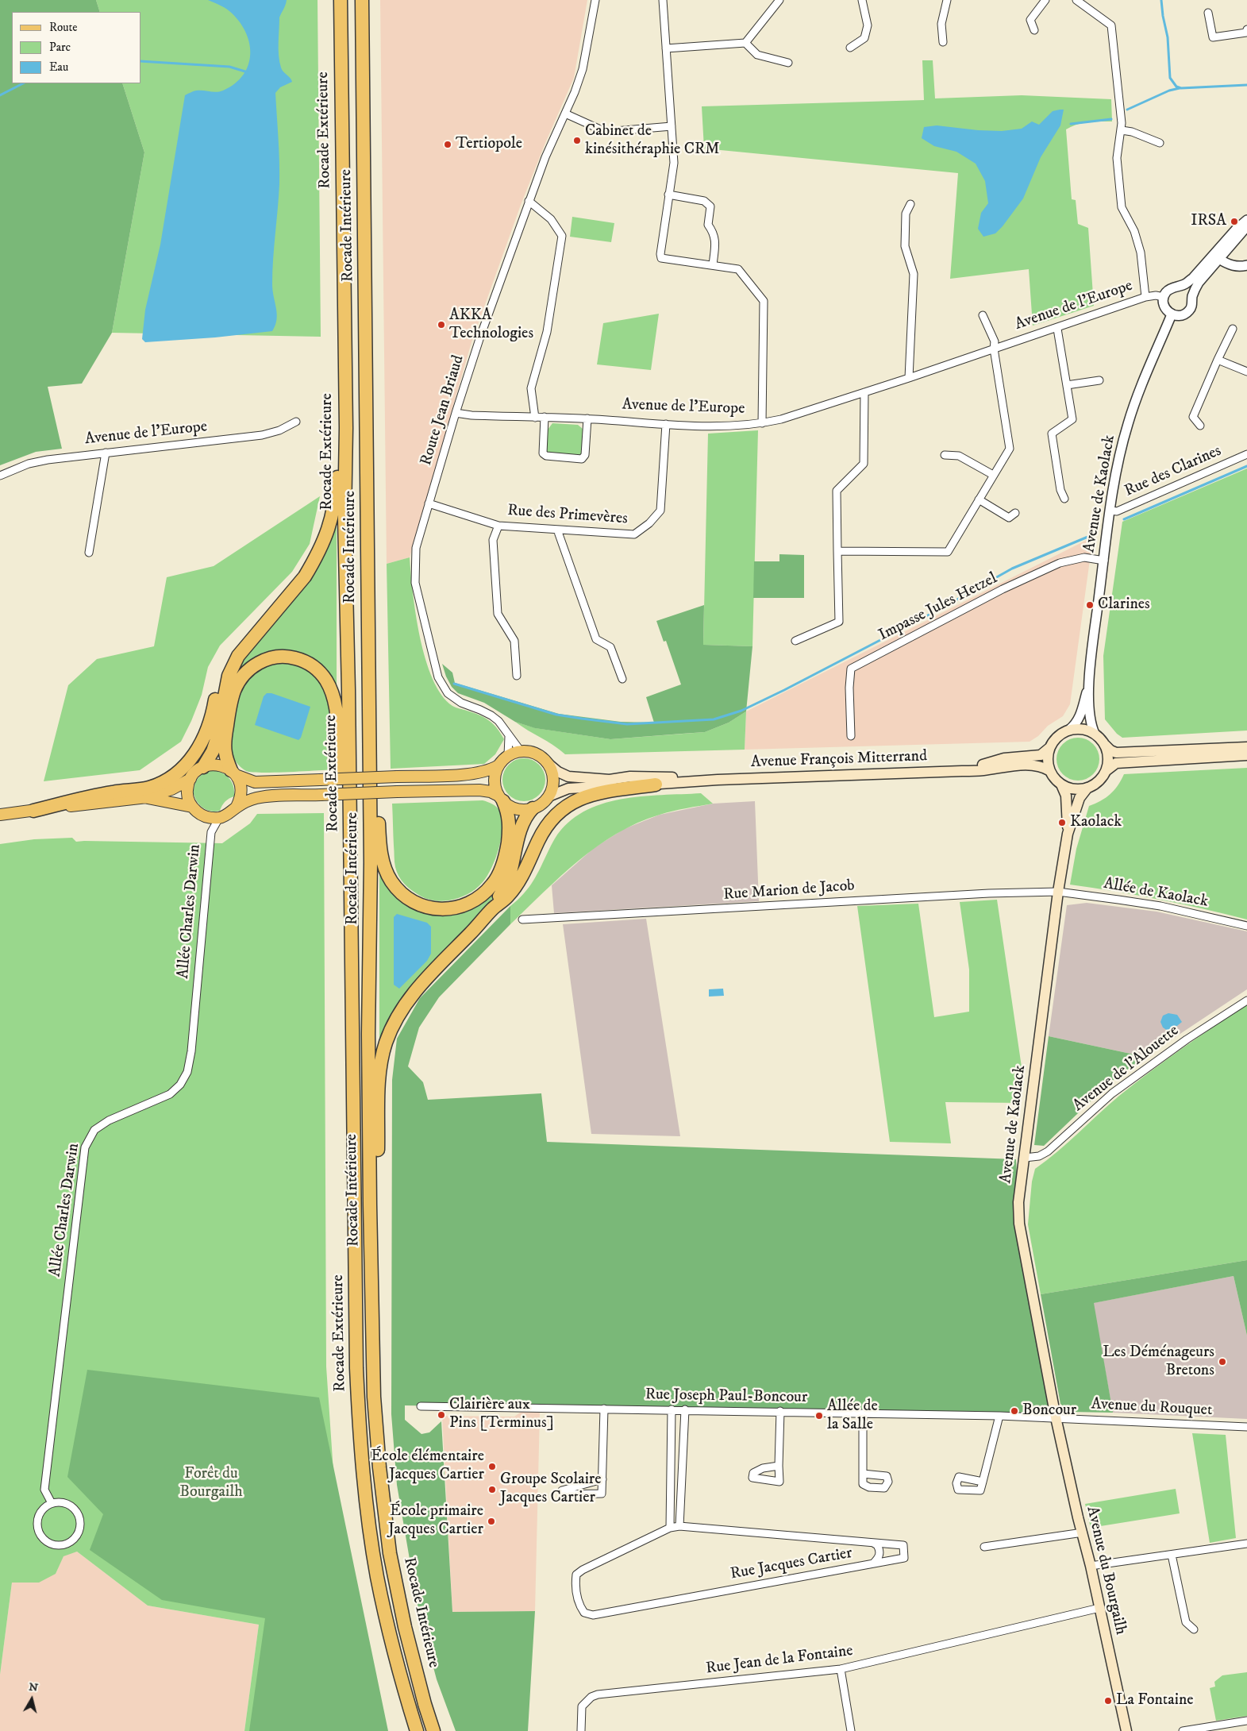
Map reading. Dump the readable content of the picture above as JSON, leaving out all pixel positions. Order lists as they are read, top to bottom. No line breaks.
{"streets":{"highway":["Rocade Extérieure","Rocade Intérieure"],"main road":["Avenue de Kaolack","Avenue François Mitterrand","Avenue du Bourgailh"],"street":["Avenue de l'Europe","Route Jean Briaud","Rue des Clarines","Rue des Primevères","Impasse Jules Hetzel","Rue Marion de Jacob","Allée de Kaolack","Allée Charles Darwin","Avenue de l'Alouette","Rue Joseph Paul-Boncour","Avenue du Rouquet","Rue Jacques Cartier","Rue Jean de la Fontaine"]},"crossings":[["Avenue de l'Europe","Route Jean Briaud"],["Avenue de l'Europe","Avenue de Kaolack"],["Avenue de l'Europe","Rue des Primevères"],["Route Jean Briaud","Rue des Primevères"],["Route Jean Briaud","Avenue François Mitterrand"],["Rue des Clarines","Avenue de Kaolack"],["Avenue de Kaolack","Impasse Jules Hetzel"],["Avenue de Kaolack","Avenue François Mitterrand"],["Avenue de Kaolack","Rue Marion de Jacob"],["Avenue de Kaolack","Allée de Kaolack"],["Avenue de Kaolack","Avenue de l'Alouette"],["Avenue de Kaolack","Rue Joseph Paul-Boncour"],["Avenue de Kaolack","Avenue du Rouquet"],["Avenue de Kaolack","Avenue du Bourgailh"],["Rue Marion de Jacob","Allée de Kaolack"],["Rue Joseph Paul-Boncour","Avenue du Rouquet"],["Rue Joseph Paul-Boncour","Avenue du Bourgailh"],["Avenue du Rouquet","Avenue du Bourgailh"],["Avenue du Bourgailh","Rue Jean de la Fontaine"]],"parks":["Forêt du Bourgailh"],"places":["Cabinet de kinésithéraphie CRM","Tertiopole","IRSA","AKKA Technologies","Clarines","Kaolack","Les Déménageurs Bretons","Boncour","Clairière aux Pins [Terminus]","Allée de la Salle","École élémentaire Jacques Cartier","Groupe Scolaire Jacques Cartier","École primaire Jacques Cartier","La Fontaine"],"legend":["Route","Parc","Eau"],"north":"top"}
